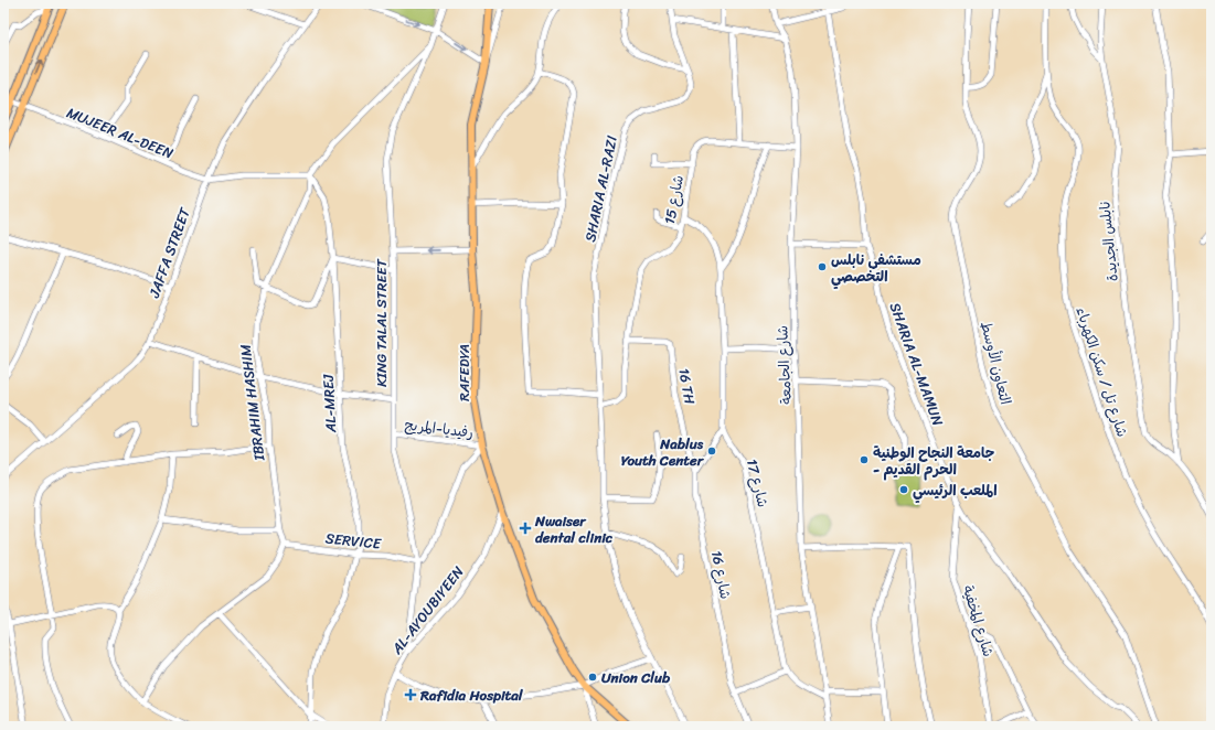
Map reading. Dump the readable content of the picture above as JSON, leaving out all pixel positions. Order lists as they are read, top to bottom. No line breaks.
{"streets":{"main road":["RAFEDYA"],"street":["MUJEER AL-DEEN","SHARIA AL-RAZI","شارع 15","نابلس الجديدة","JAFFA STREET","KING TALAL STREET","التعاون الأوسط","SHARIA AL-MAMUN","شارع الجامعة","شارع تل / سكن الكهرباء","16 TH","IBRAHIM HASHIM","AL-MREJ","رفيديا-المريج","شارع 17","SERVICE","شارع 16","AL-AYOUBIYEEN","شارع المخفية"]},"crossings":[["MUJEER AL-DEEN","JAFFA STREET"],["شارع 15","شارع الجامعة"],["شارع 15","16 TH"],["KING TALAL STREET","IBRAHIM HASHIM"],["KING TALAL STREET","رفيديا-المريج"],["KING TALAL STREET","SERVICE"],["KING TALAL STREET","AL-AYOUBIYEEN"],["SHARIA AL-MAMUN","شارع المخفية"],["RAFEDYA","رفيديا-المريج"],["RAFEDYA","AL-AYOUBIYEEN"],["16 TH","شارع 16"],["IBRAHIM HASHIM","AL-MREJ"],["IBRAHIM HASHIM","SERVICE"],["AL-MREJ","SERVICE"]],"places":{"other":["مستشفى نابلس التخصصي","Nablus Youth Center","جامعة النجاح الوطنية - الحرم القديم","الملعب الرئيسي","Union Club"],"health":["Nwaiser dental clinic","Rafidia Hospital"]}}
